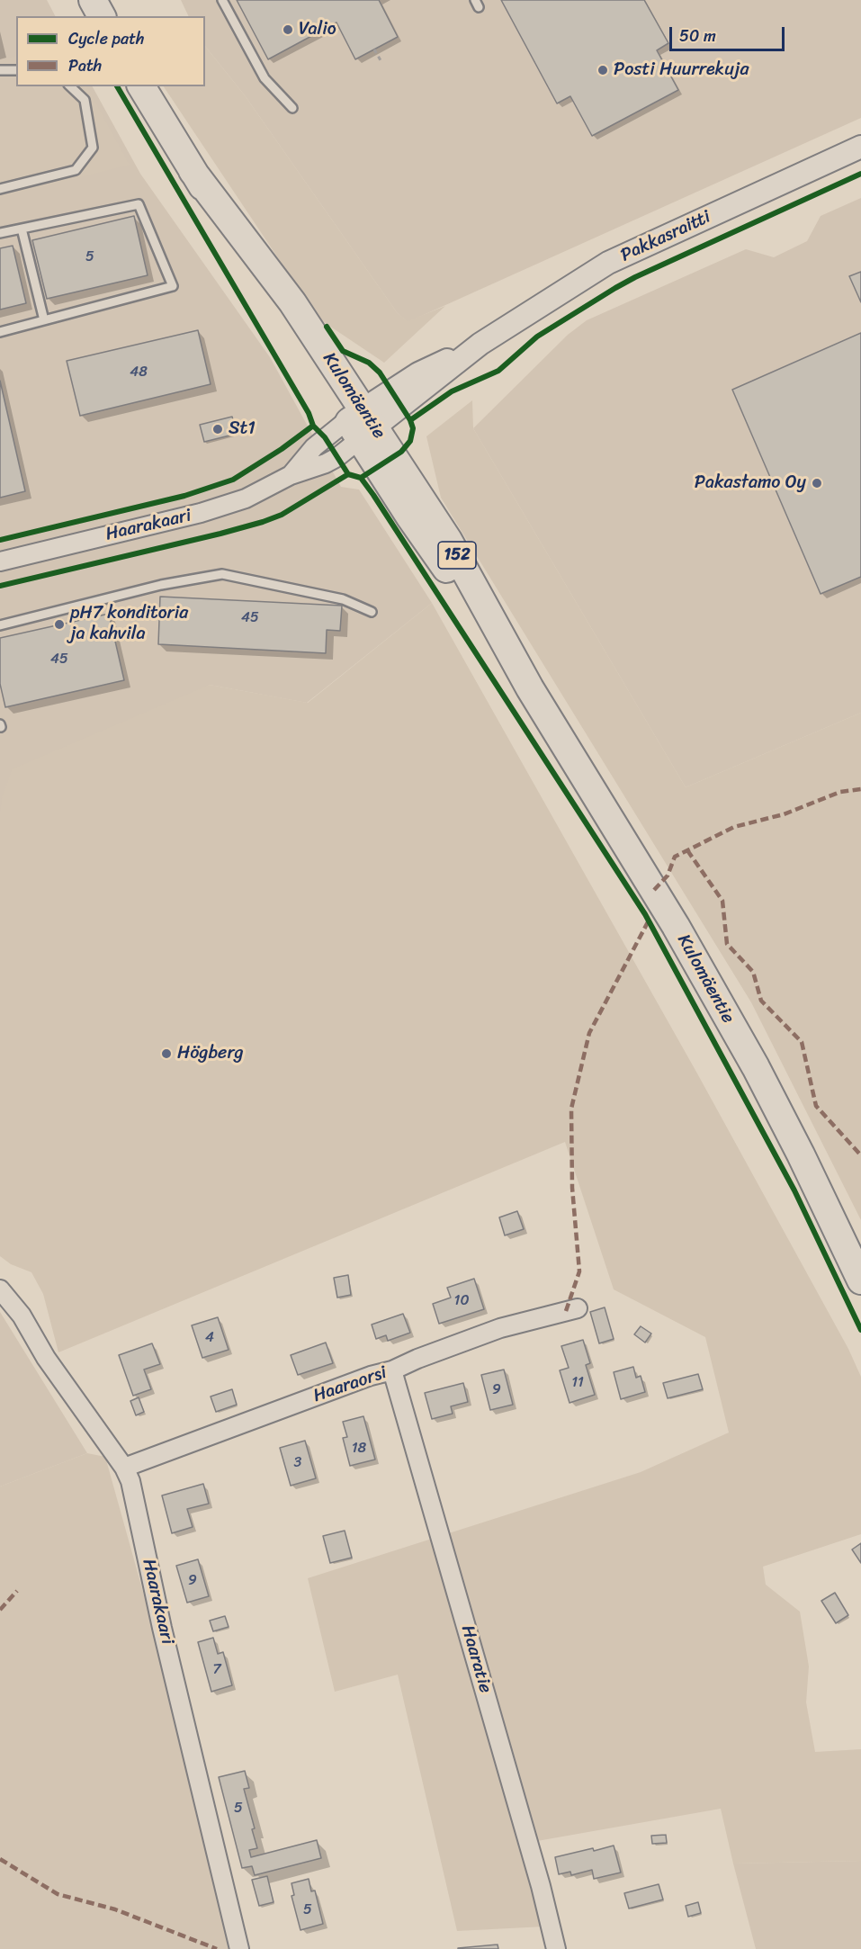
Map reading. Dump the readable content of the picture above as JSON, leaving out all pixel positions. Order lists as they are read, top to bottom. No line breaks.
{"streets":{"main road":["Kulomäentie","152"],"street":["Pakkasraitti","Haarakaari","Haaraorsi","Haaratie"]},"crossings":[["Pakkasraitti","Kulomäentie"],["Pakkasraitti","Haarakaari"],["Kulomäentie","Haarakaari"],["Haarakaari","Haaraorsi"],["Haaraorsi","Haaratie"]],"places":["Valio","Posti Huurrekuja","St1","Pakastamo Oy","pH7 konditoria ja kahvila","Högberg"],"house_numbers":["5","48","45","45","10","4","11","9","18","3","9","7","5","5"],"legend":["Cycle path","Path"],"scale_bar":"50 m"}
